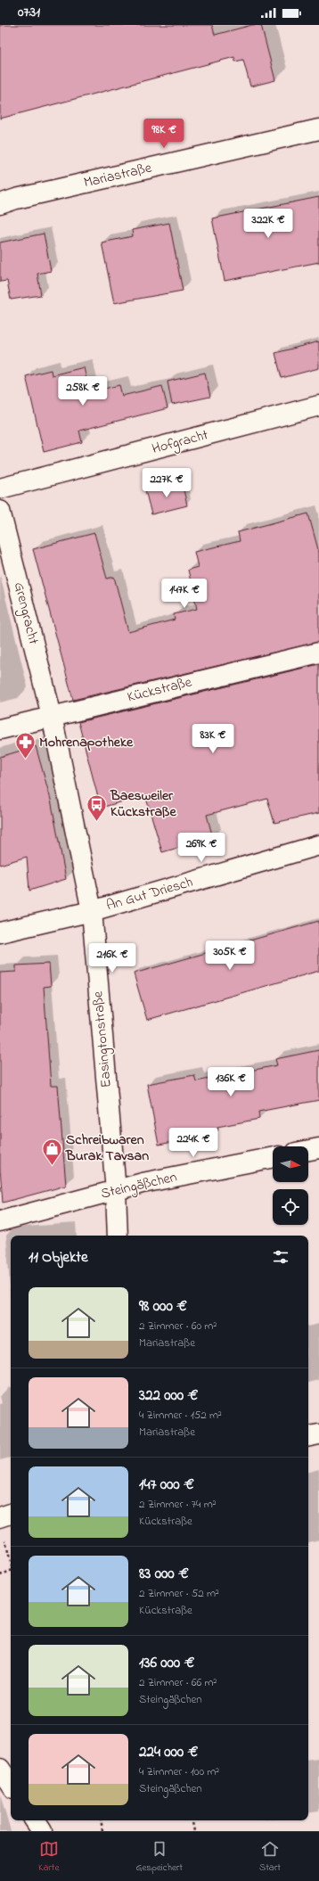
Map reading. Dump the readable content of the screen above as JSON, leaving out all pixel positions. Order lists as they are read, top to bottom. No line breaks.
{"streets":{"street":["Mariastraße","Hofgracht","Grengracht","Kückstraße","An Gut Driesch","Easingtonstraße","Steingäßchen"]},"crossings":[["Grengracht","Kückstraße"],["Grengracht","Easingtonstraße"],["Kückstraße","Easingtonstraße"],["An Gut Driesch","Easingtonstraße"],["Easingtonstraße","Steingäßchen"]],"places":{"pharmacy":["Mohrenapotheke"],"bus stop":["Baesweiler Kückstraße"],"shop":["Schreibwaren Burak Tavsan"]},"north":"right","page":{"status":"07:31","price":["98K €","322K €","258K €","227K €","147K €","83K €","269K €","305K €","216K €","136K €","224K €"],"heading":"11 Objekte","list":[{"name":"98 000 €","note":"2 Zimmer · 60 m² · Mariastraße"},{"name":"322 000 €","note":"4 Zimmer · 152 m² · Mariastraße"},{"name":"147 000 €","note":"2 Zimmer · 74 m² · Kückstraße"},{"name":"83 000 €","note":"2 Zimmer · 52 m² · Kückstraße"},{"name":"136 000 €","note":"2 Zimmer · 66 m² · Steingäßchen"},{"name":"224 000 €","note":"4 Zimmer · 100 m² · Steingäßchen"}],"tabs":["Karte","Gespeichert","Start"]}}
